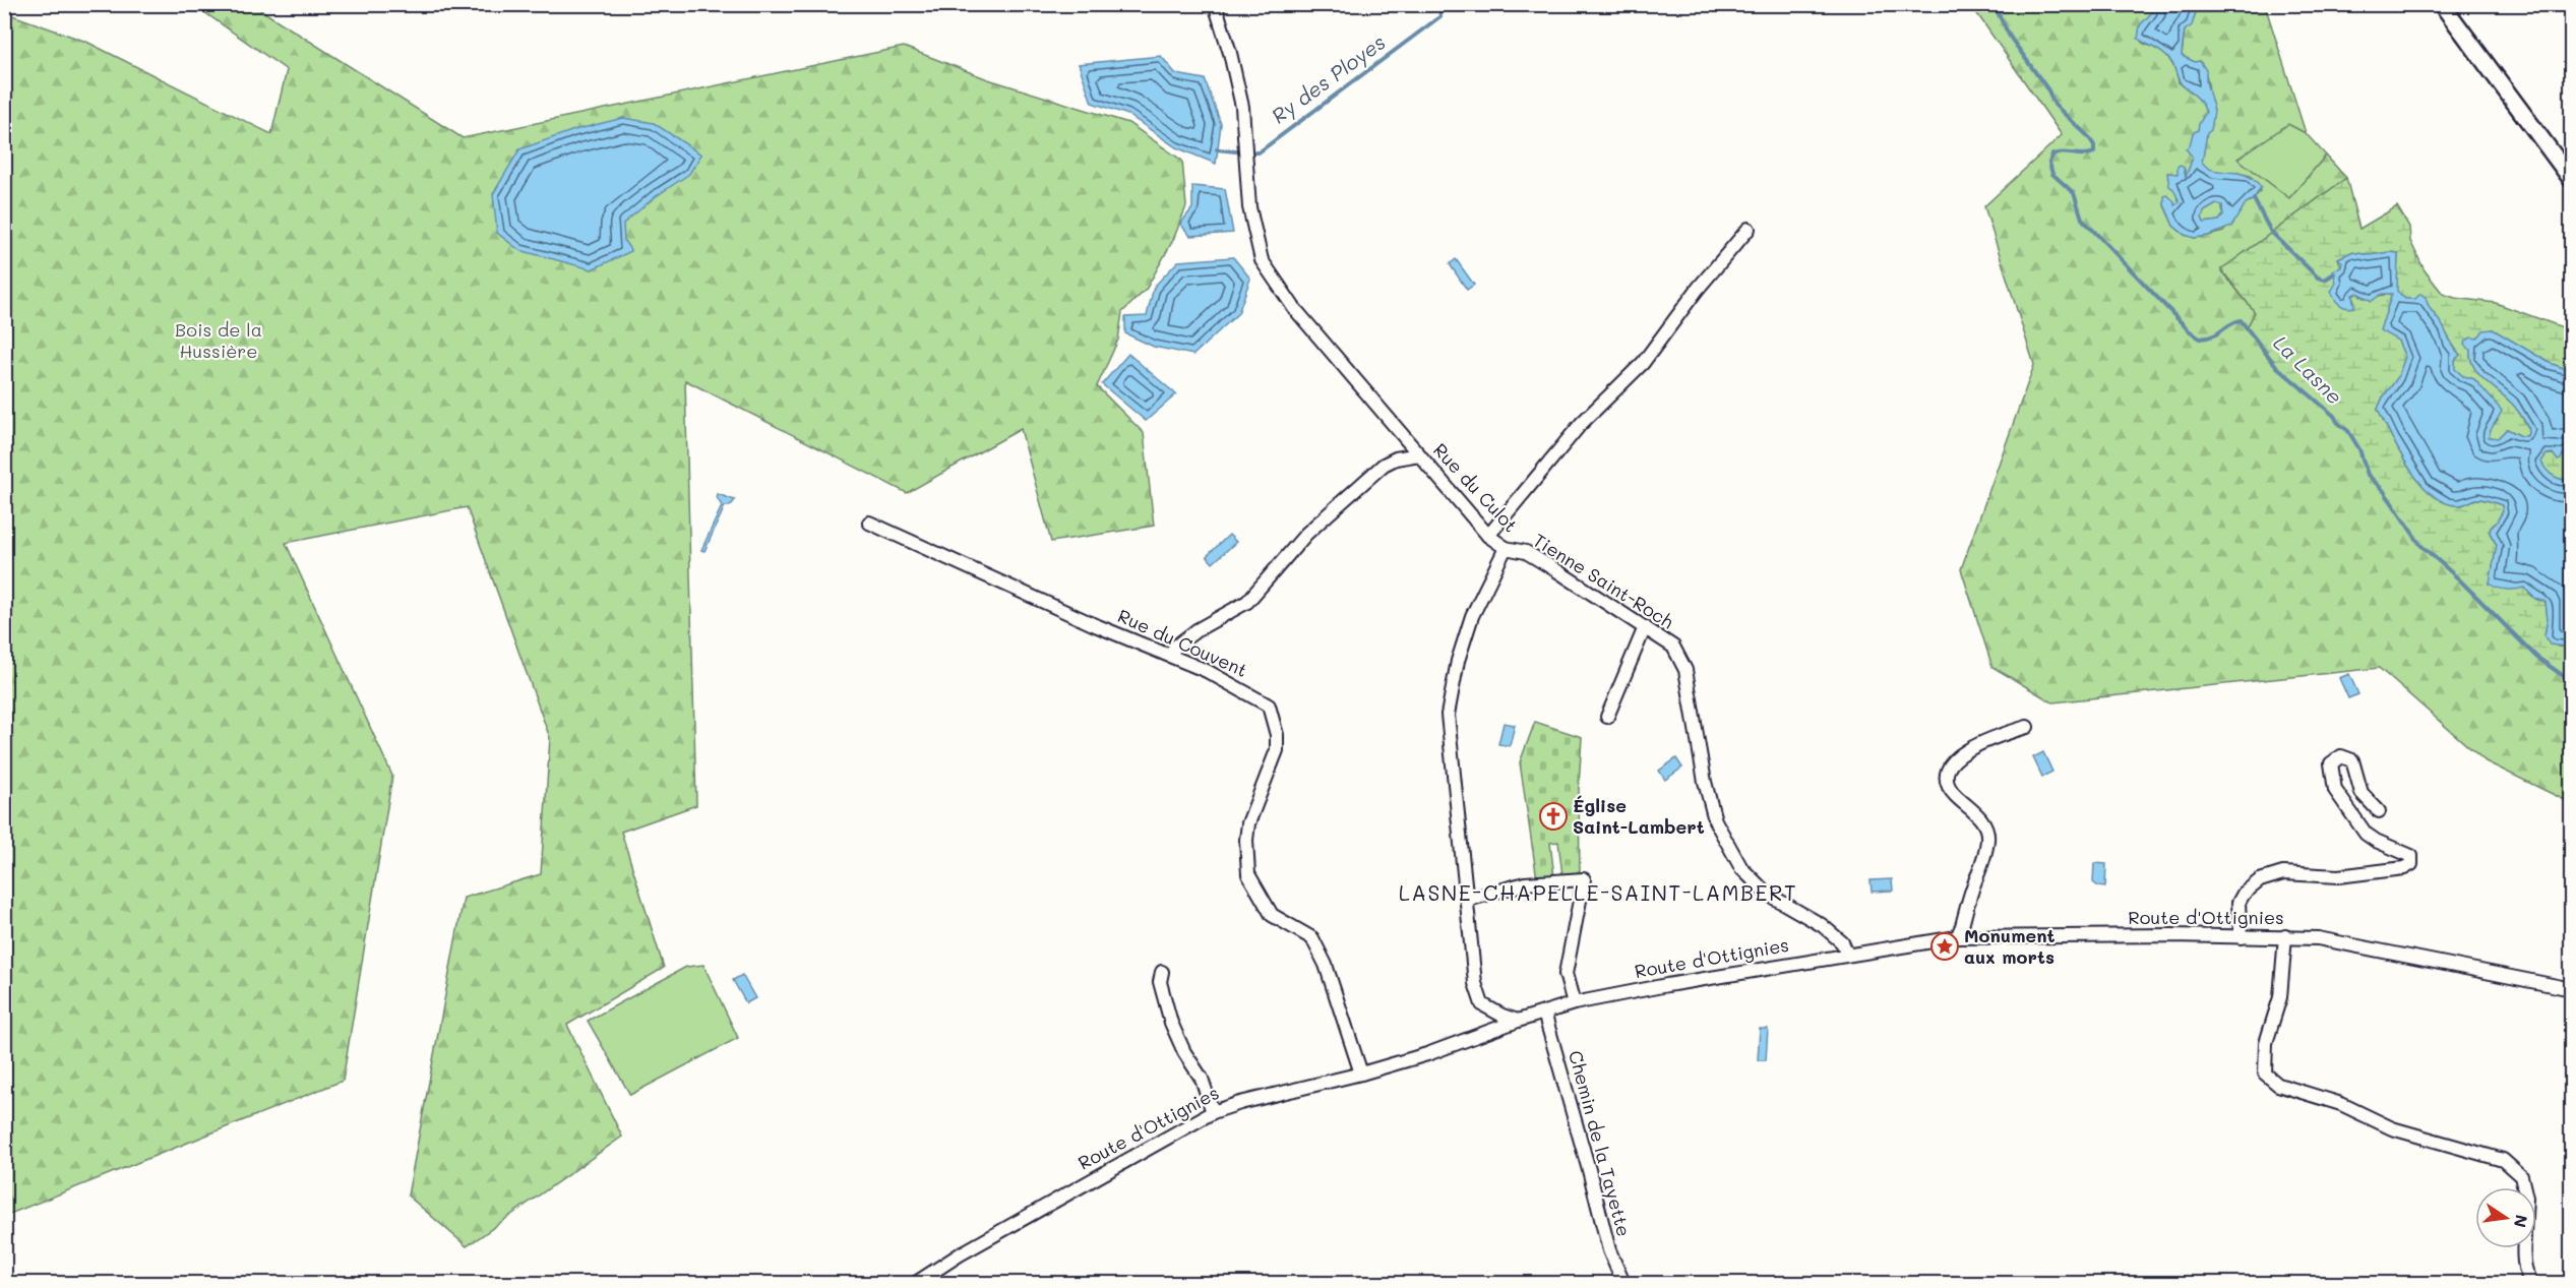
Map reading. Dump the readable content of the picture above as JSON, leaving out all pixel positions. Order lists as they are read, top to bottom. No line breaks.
{"streets":{"street":["Rue du Culot","Tienne Saint-Roch","Rue du Couvent","Route d'Ottignies","Chemin de la Tayette"]},"crossings":[["Rue du Culot","Tienne Saint-Roch"],["Rue du Culot","Route d'Ottignies"],["Tienne Saint-Roch","Route d'Ottignies"],["Rue du Couvent","Route d'Ottignies"],["Route d'Ottignies","Chemin de la Tayette"]],"districts":["LASNE-CHAPELLE-SAINT-LAMBERT"],"water":["Ry des Ployes","La Lasne"],"parks":["Bois de la Hussière"],"places":{"church":["Église Saint-Lambert"],"place":["Monument aux morts"]},"north":"right"}
